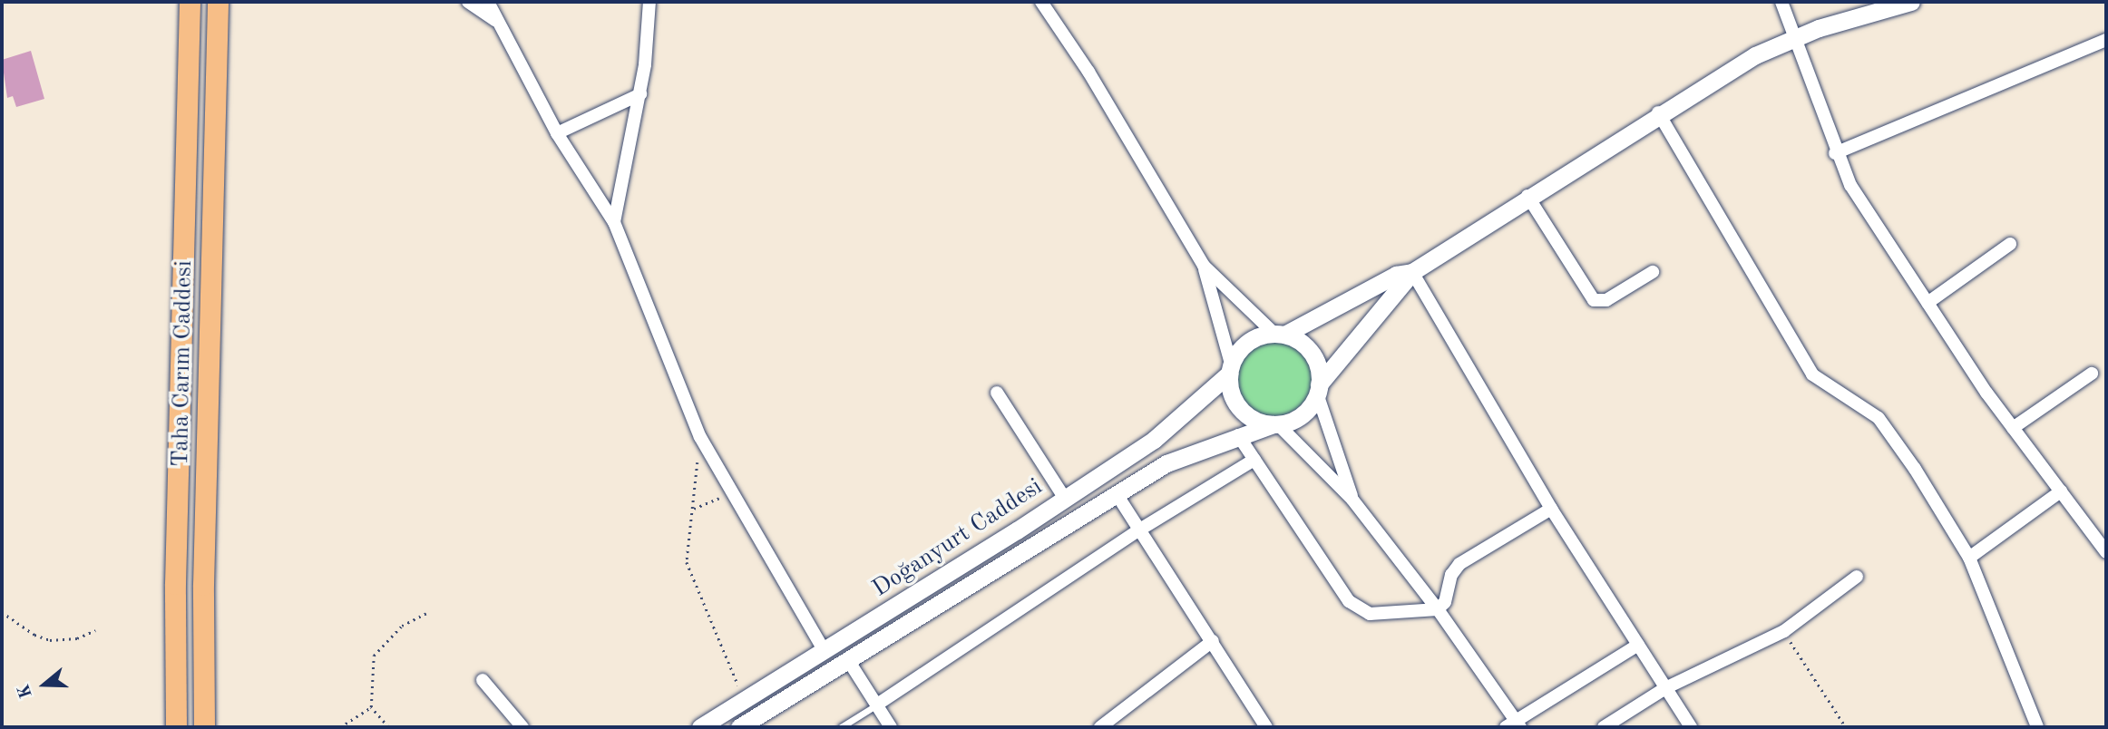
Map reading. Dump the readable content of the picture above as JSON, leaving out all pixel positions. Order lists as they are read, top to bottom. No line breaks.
{"streets":{"main road":["Taha Carım Caddesi"],"street":["Doğanyurt Caddesi"]},"north":"left"}
